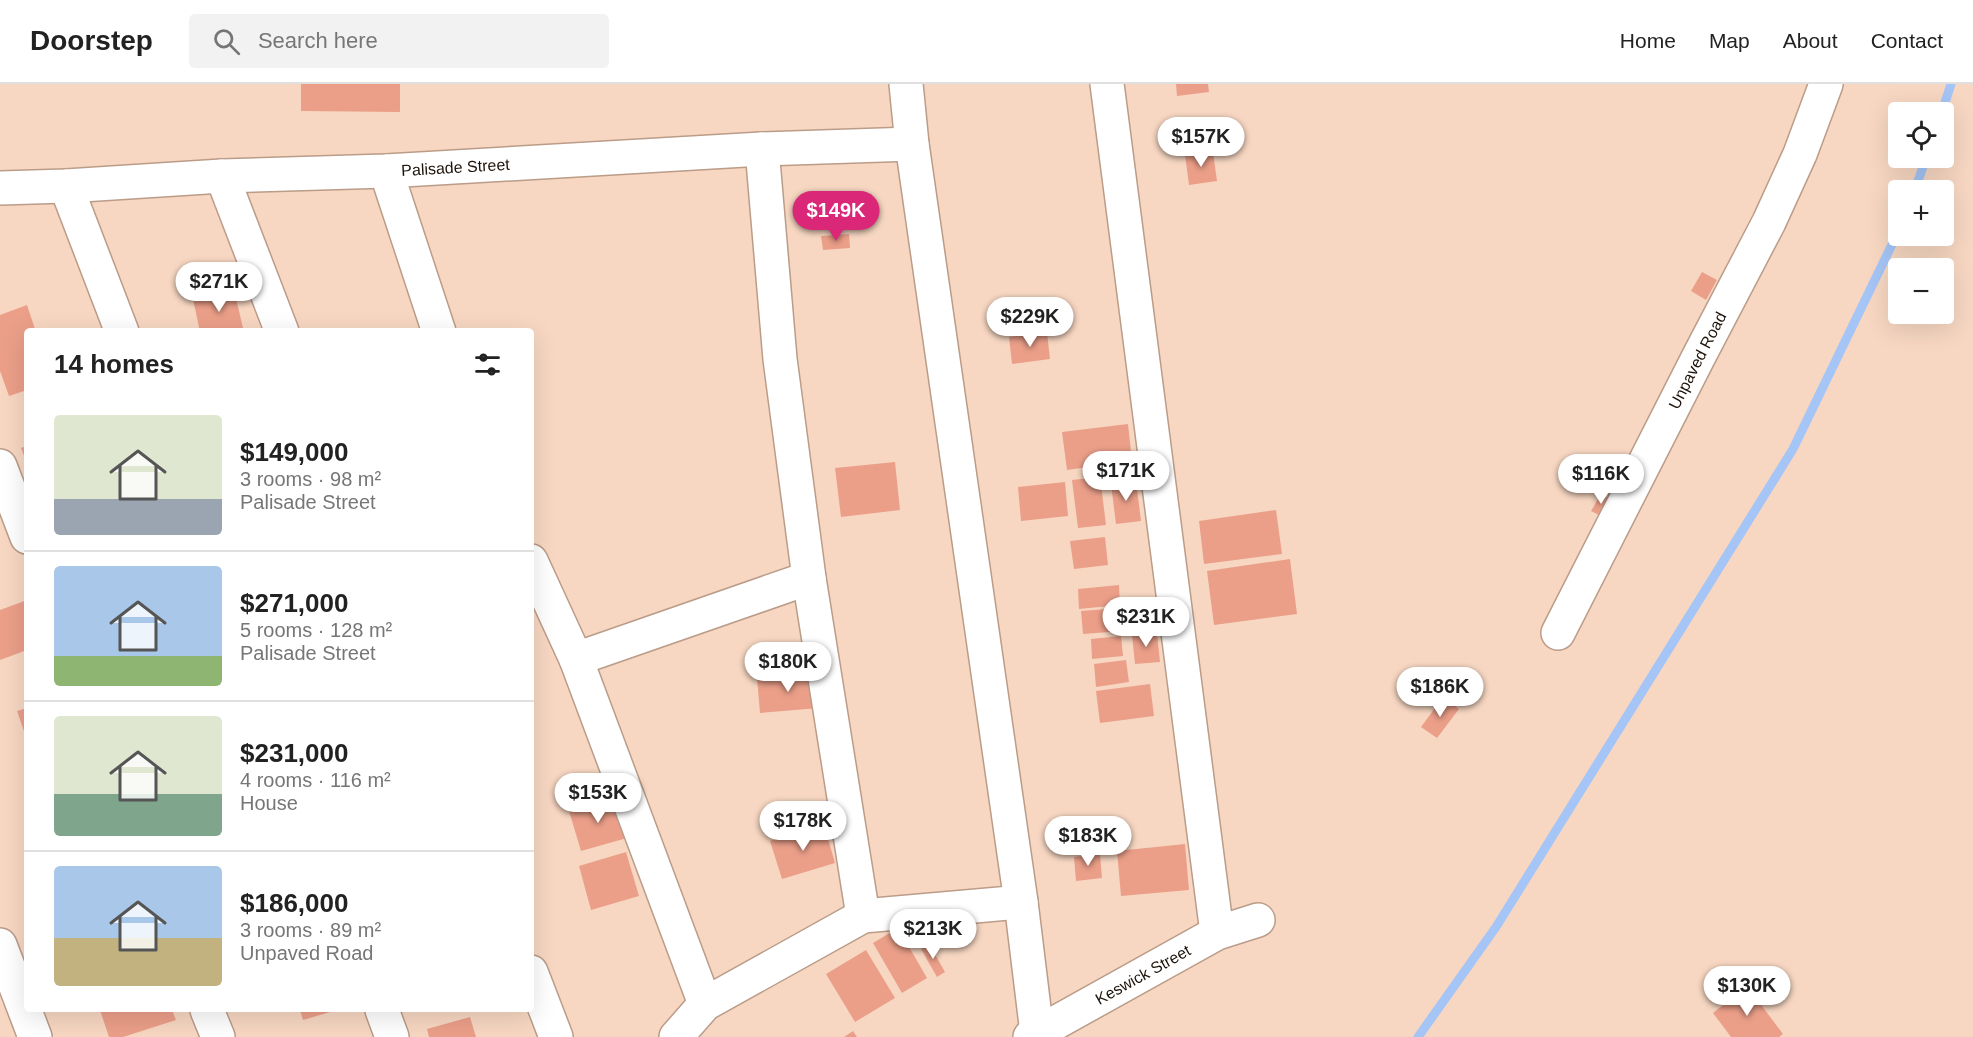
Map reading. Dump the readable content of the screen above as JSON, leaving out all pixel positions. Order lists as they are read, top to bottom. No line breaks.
{"streets":{"street":["Palisade Street","Unpaved Road","Keswick Street"]},"page":{"header":"Doorstep","search":"Search here","nav":["Home","Map","About","Contact"],"map_buttons":["+","−"],"price":["$157K","$149K","$271K","$229K","$171K","$116K","$231K","$180K","$186K","$153K","$178K","$183K","$213K","$130K"],"heading":"14 homes","list":[{"name":"$149,000","note":"3 rooms · 98 m² · Palisade Street"},{"name":"$271,000","note":"5 rooms · 128 m² · Palisade Street"},{"name":"$231,000","note":"4 rooms · 116 m² · House"},{"name":"$186,000","note":"3 rooms · 89 m² · Unpaved Road"}]}}
